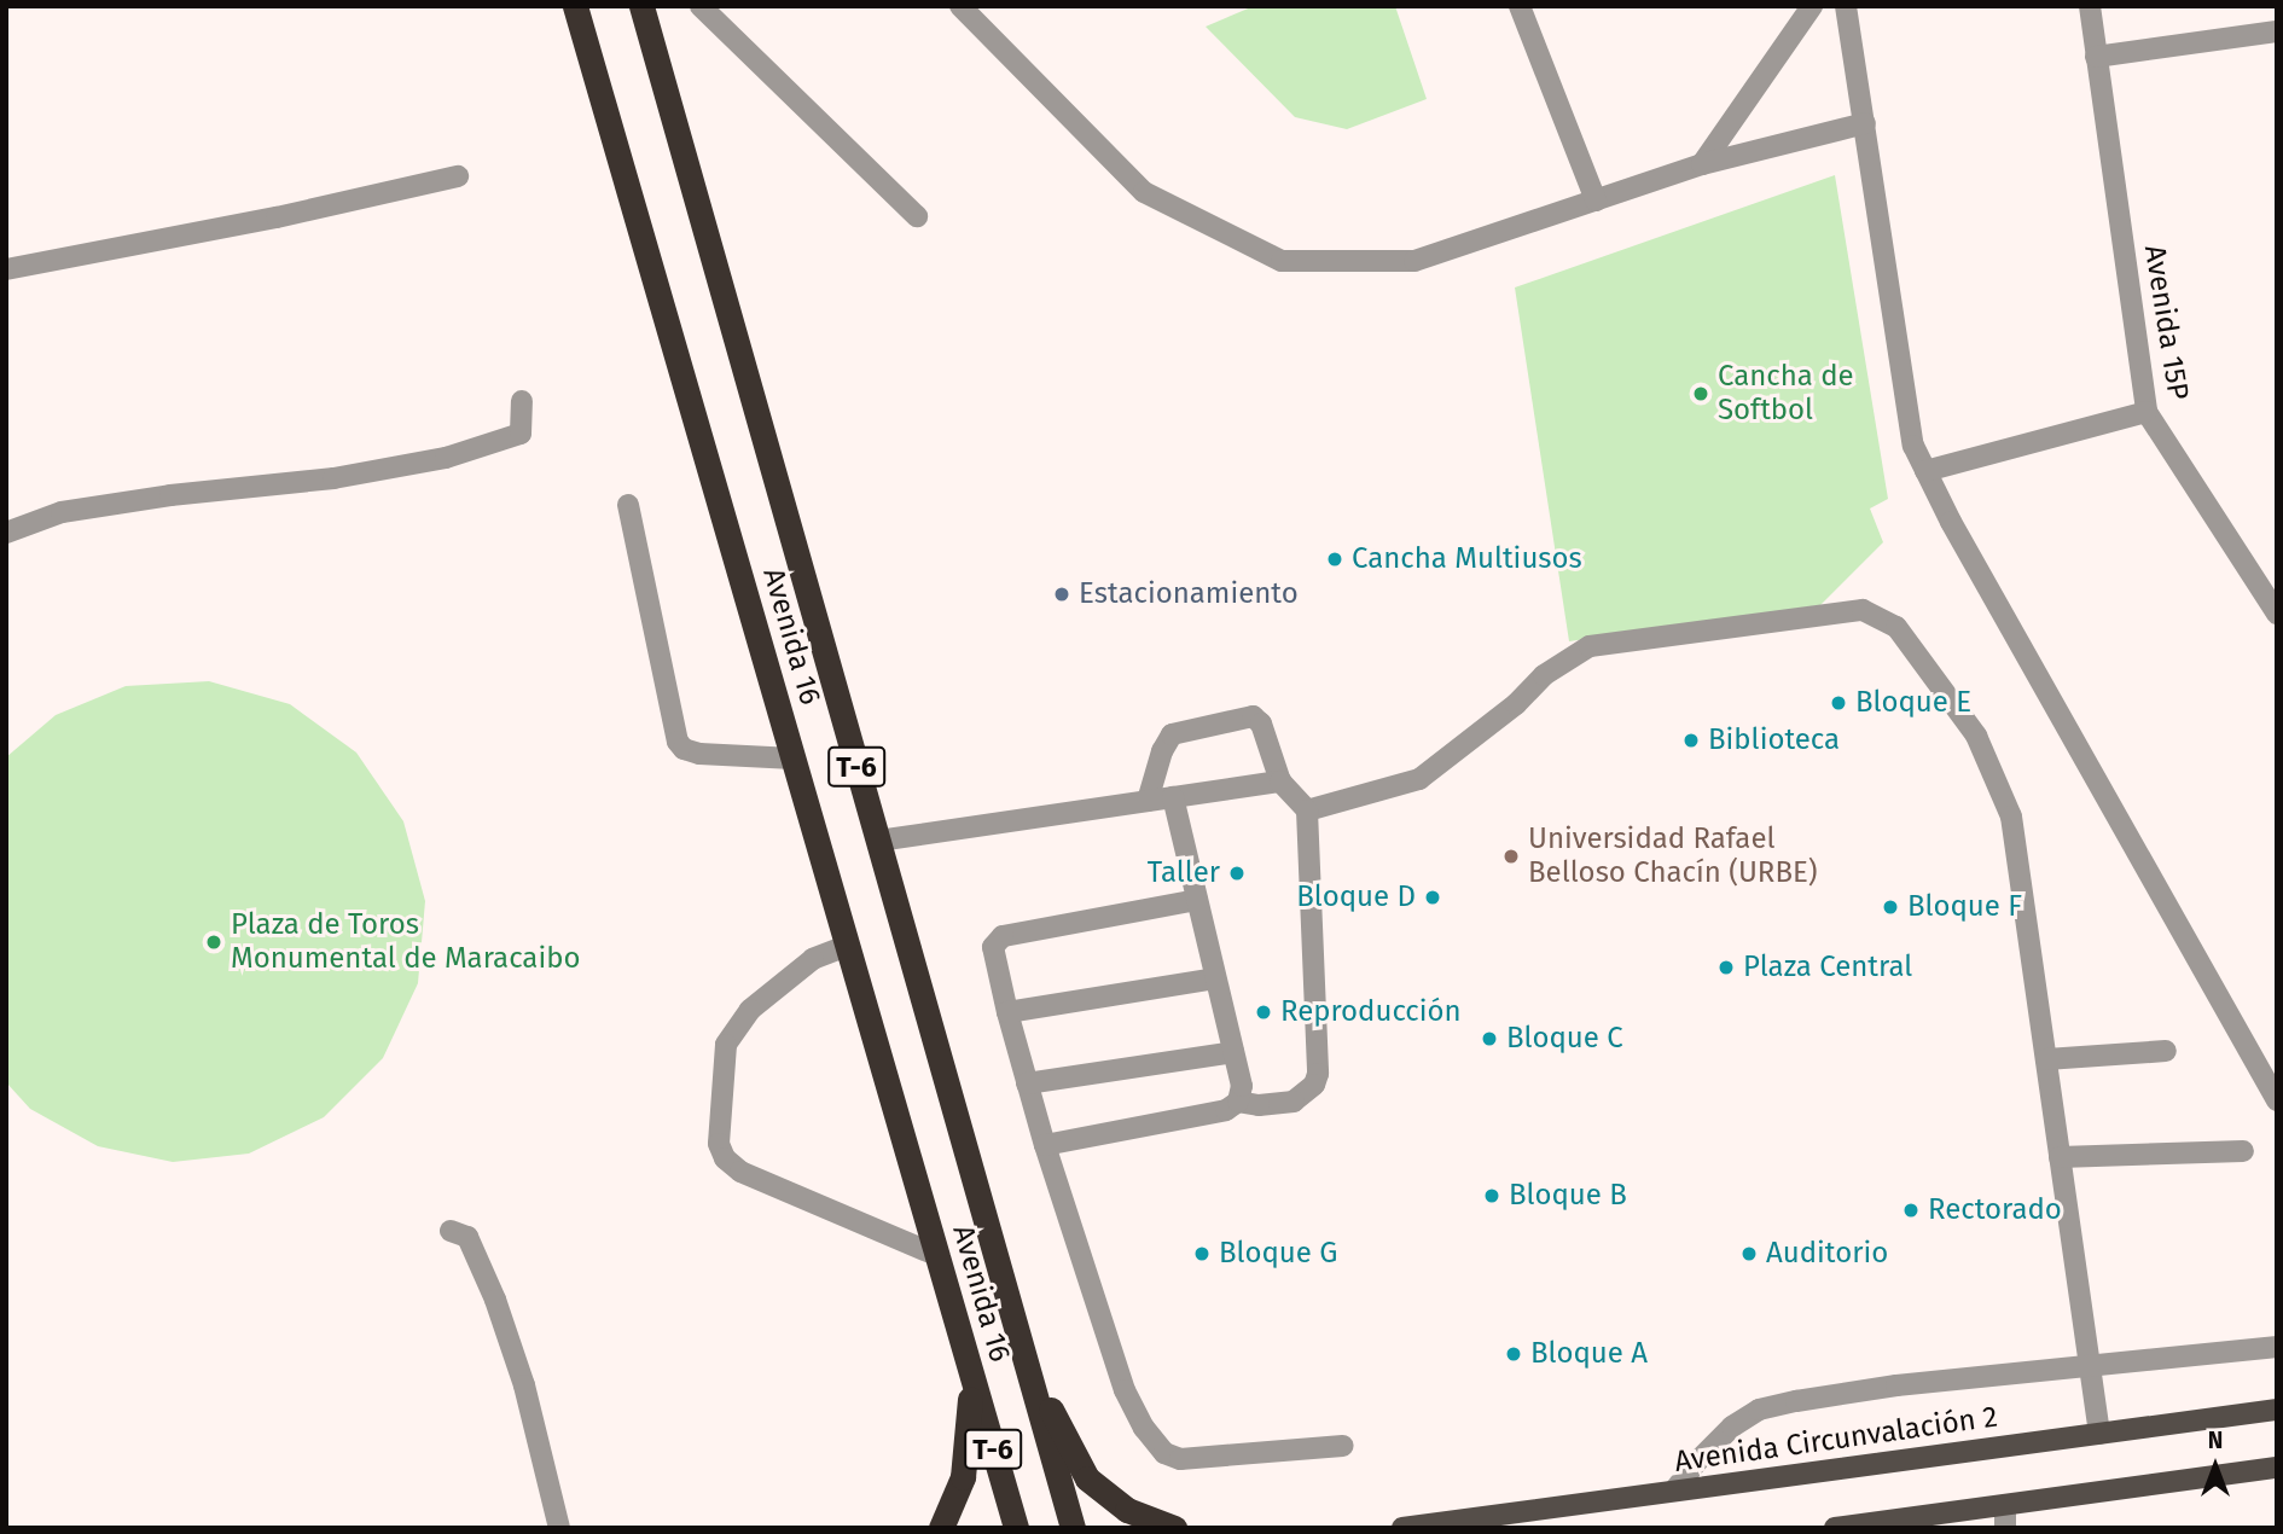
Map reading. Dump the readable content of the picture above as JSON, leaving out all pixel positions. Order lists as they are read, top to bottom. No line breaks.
{"streets":{"highway":["Avenida 16","T-6"],"main road":["Avenida Circunvalación 2"],"street":["Avenida 15P"]},"places":["Cancha de Softbol","Cancha Multiusos","Estacionamiento","Bloque E","Biblioteca","Universidad Rafael Belloso Chacín (URBE)","Taller","Bloque D","Bloque F","Plaza de Toros Monumental de Maracaibo","Plaza Central","Reproducción","Bloque C","Bloque B","Rectorado","Bloque G","Auditorio","Bloque A"],"north":"top"}
